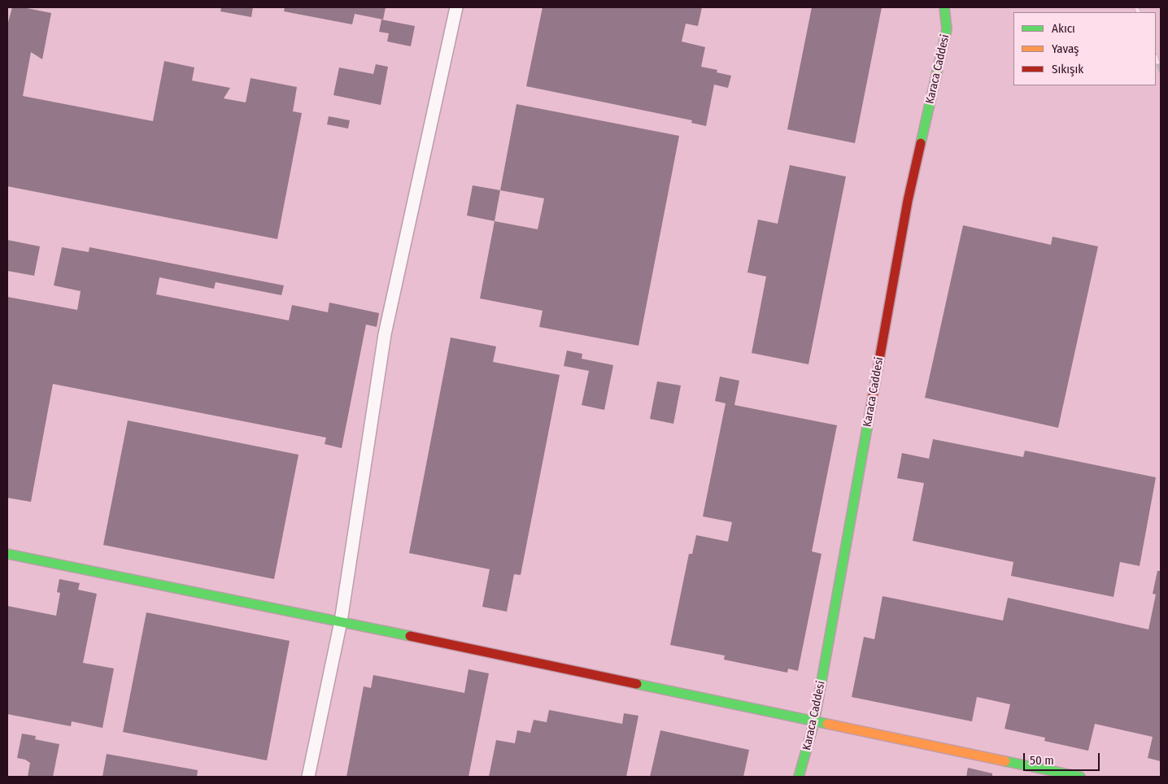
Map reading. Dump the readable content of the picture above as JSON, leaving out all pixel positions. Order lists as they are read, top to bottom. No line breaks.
{"streets":{"street":["Karaca Caddesi"]},"legend":["Akıcı","Yavaş","Sıkışık"],"scale_bar":"50 m"}
